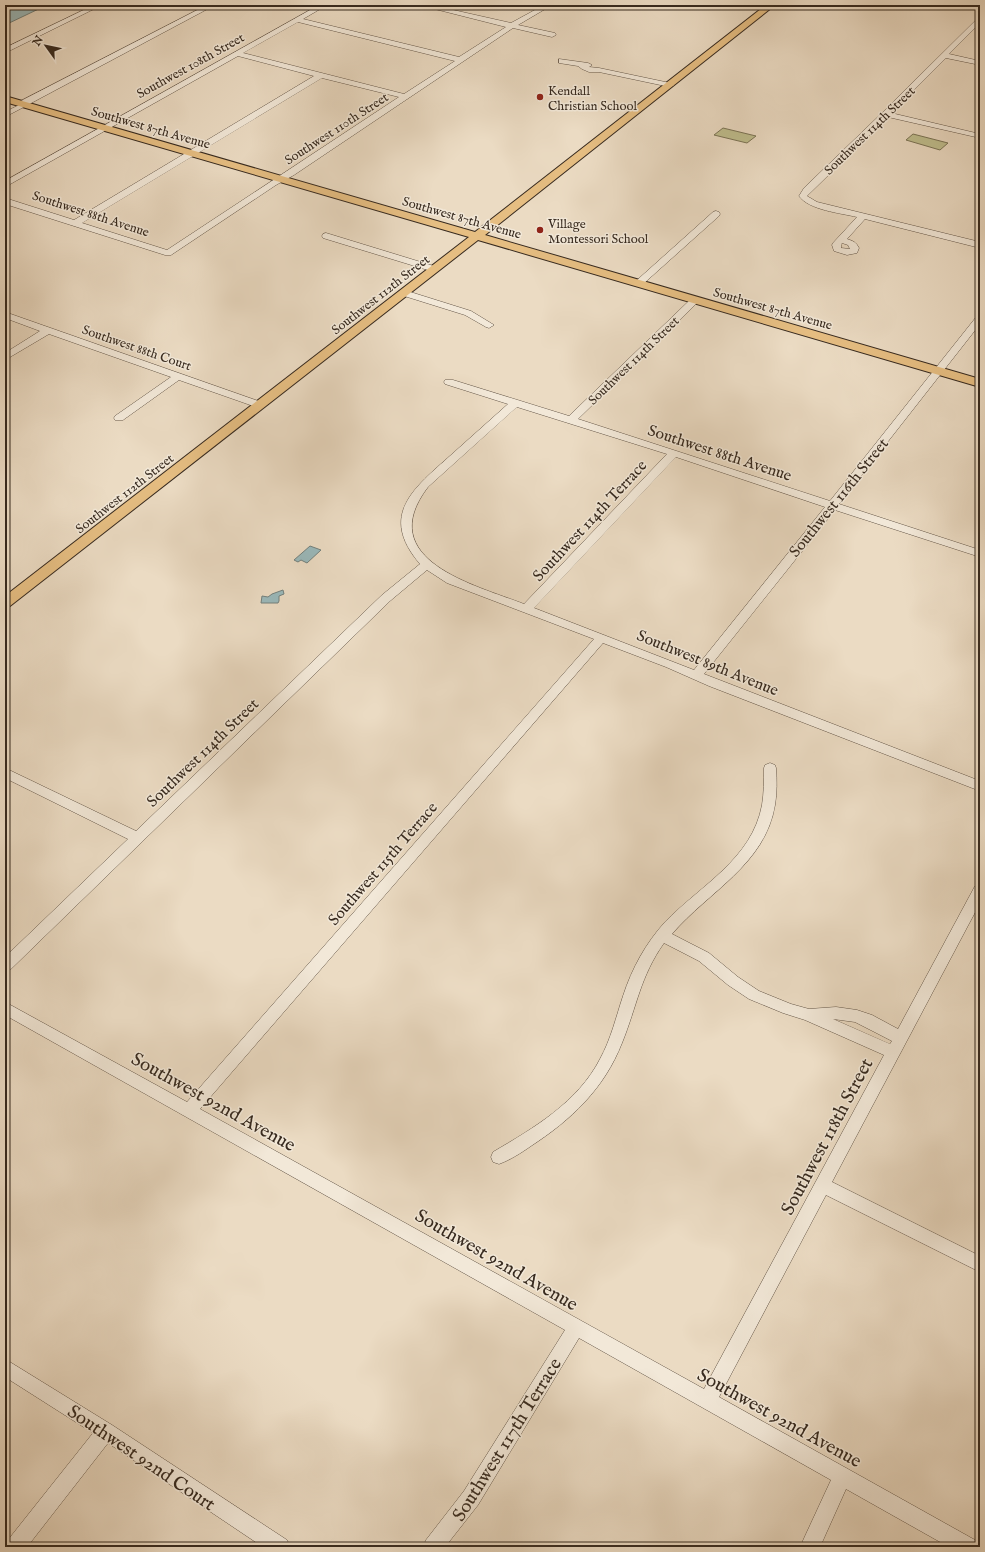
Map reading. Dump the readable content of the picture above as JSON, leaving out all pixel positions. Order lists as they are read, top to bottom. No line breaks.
{"streets":{"main road":["Southwest 87th Avenue","Southwest 112th Street"],"street":["Southwest 108th Street","Southwest 110th Street","Southwest 114th Street","Southwest 88th Avenue","Southwest 88th Court","Southwest 116th Street","Southwest 114th Terrace","Southwest 89th Avenue","Southwest 115th Terrace","Southwest 92nd Avenue","Southwest 118th Street","Southwest 117th Terrace","Southwest 92nd Court"]},"crossings":[["Southwest 108th Street","Southwest 87th Avenue"],["Southwest 87th Avenue","Southwest 110th Street"],["Southwest 87th Avenue","Southwest 114th Street"],["Southwest 87th Avenue","Southwest 112th Street"],["Southwest 87th Avenue","Southwest 116th Street"],["Southwest 110th Street","Southwest 88th Avenue"],["Southwest 114th Street","Southwest 88th Avenue"],["Southwest 114th Street","Southwest 89th Avenue"],["Southwest 88th Avenue","Southwest 116th Street"],["Southwest 88th Avenue","Southwest 114th Terrace"],["Southwest 112th Street","Southwest 88th Court"],["Southwest 116th Street","Southwest 89th Avenue"],["Southwest 114th Terrace","Southwest 89th Avenue"],["Southwest 89th Avenue","Southwest 115th Terrace"],["Southwest 115th Terrace","Southwest 92nd Avenue"],["Southwest 92nd Avenue","Southwest 118th Street"],["Southwest 92nd Avenue","Southwest 117th Terrace"]],"places":["Kendall Christian School","Village Montessori School"],"north":"top left"}
